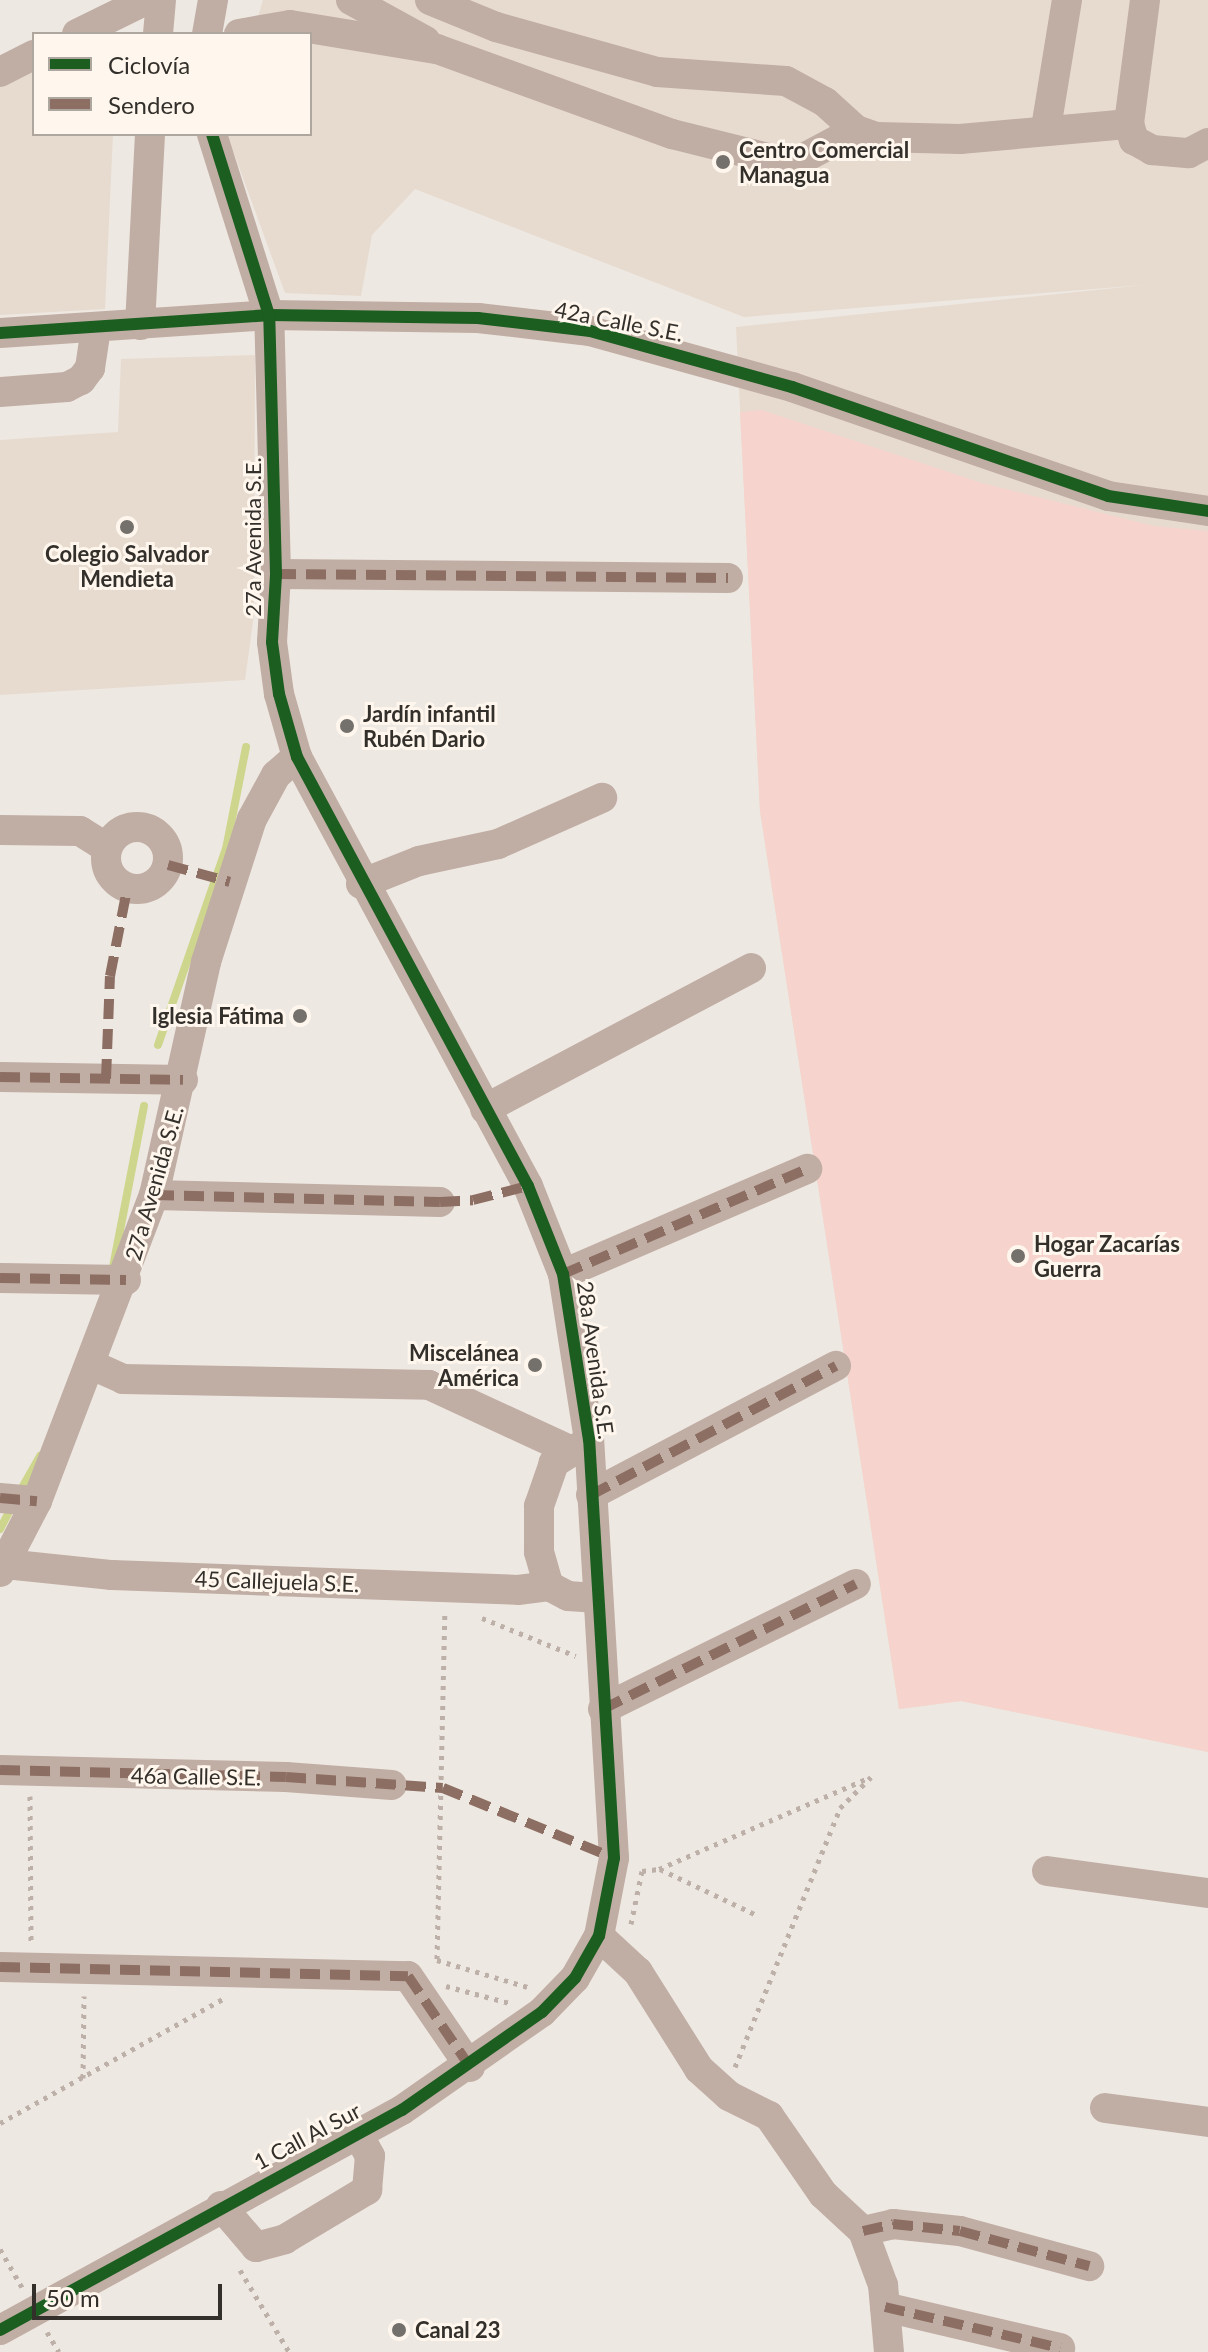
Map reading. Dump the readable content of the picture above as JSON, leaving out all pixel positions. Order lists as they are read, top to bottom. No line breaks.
{"streets":{"street":["42a Calle S.E.","27a Avenida S.E.","28a Avenida S.E.","45 Callejuela S.E.","46a Calle S.E.","1 Call Al Sur"]},"crossings":[["42a Calle S.E.","27a Avenida S.E."],["27a Avenida S.E.","28a Avenida S.E."],["27a Avenida S.E.","45 Callejuela S.E."],["28a Avenida S.E.","45 Callejuela S.E."],["28a Avenida S.E.","1 Call Al Sur"]],"places":["Centro Comercial Managua","Colegio Salvador Mendieta","Jardín infantil Rubén Dario","Iglesia Fátima","Hogar Zacarías Guerra","Miscelánea América","Canal 23"],"legend":["Ciclovía","Sendero"],"scale_bar":"50 m"}
